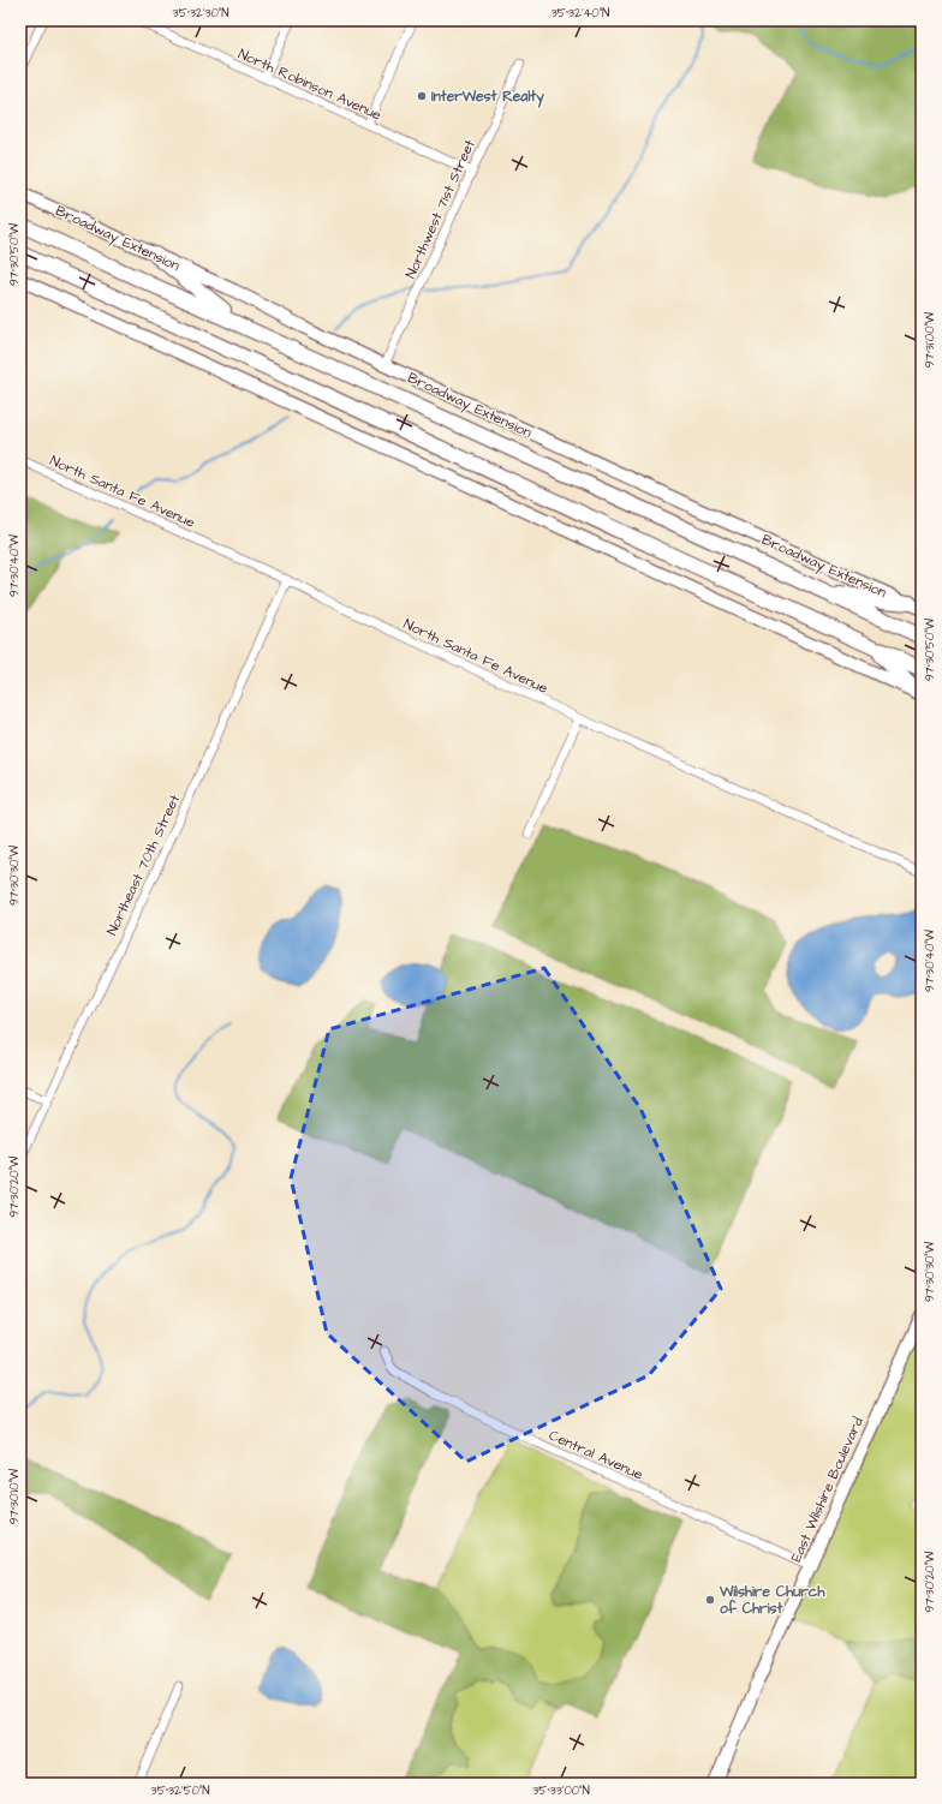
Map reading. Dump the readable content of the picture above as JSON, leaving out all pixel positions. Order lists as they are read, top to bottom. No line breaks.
{"streets":{"highway":["Broadway Extension"],"main road":["East Wilshire Boulevard"],"street":["North Robinson Avenue","Northwest 71st Street","North Santa Fe Avenue","Northeast 70th Street","Central Avenue"]},"crossings":[["North Robinson Avenue","Northwest 71st Street"],["Northwest 71st Street","Broadway Extension"],["North Santa Fe Avenue","Northeast 70th Street"],["Central Avenue","East Wilshire Boulevard"]],"places":["InterWest Realty","Wilshire Church of Christ"],"coordinates":["35°32'30\"N","35°32'40\"N","97°30'50\"W","97°31'00\"W","97°30'40\"W","97°30'30\"W","97°30'20\"W","97°30'10\"W","35°32'50\"N","35°33'00\"N"]}
